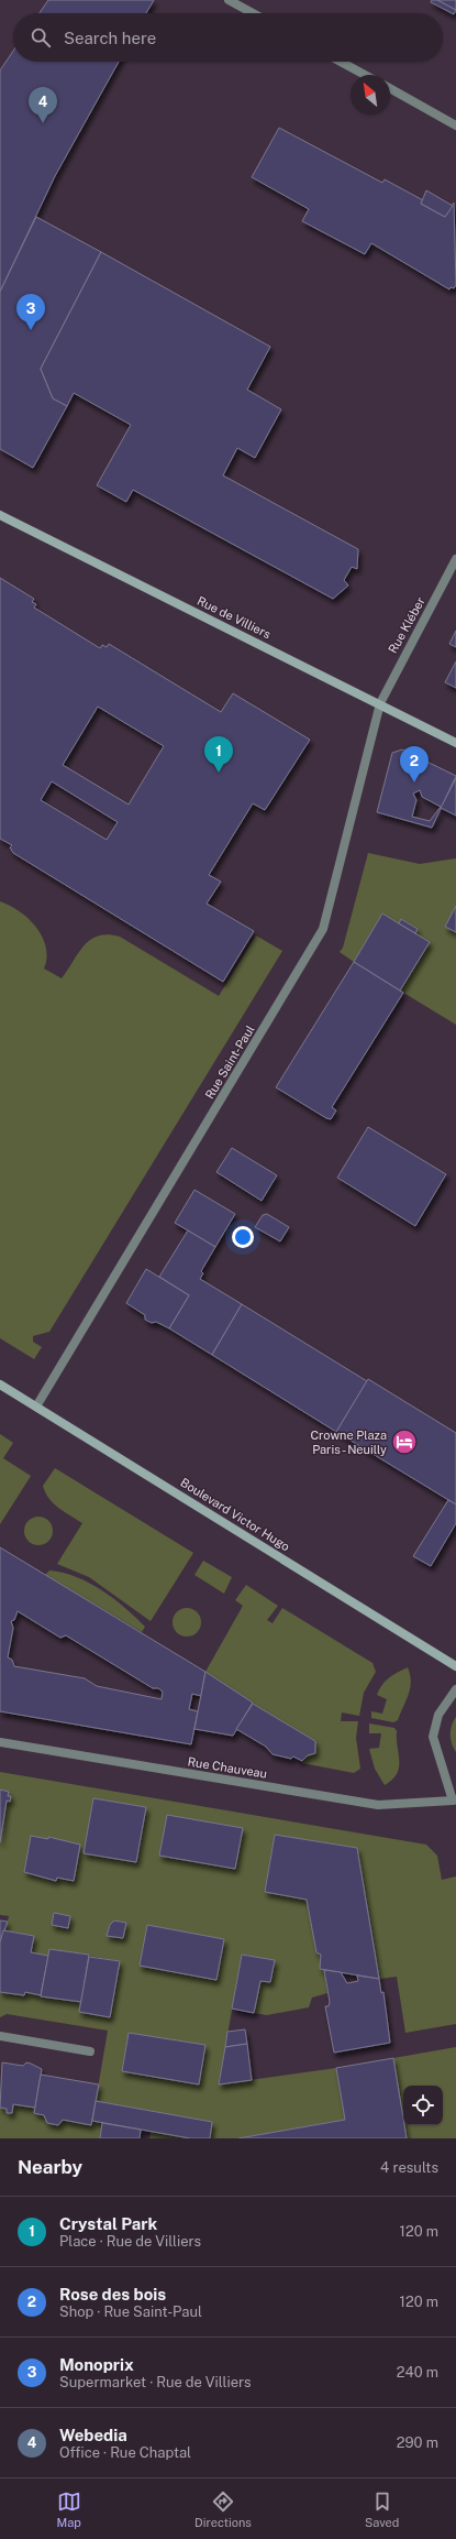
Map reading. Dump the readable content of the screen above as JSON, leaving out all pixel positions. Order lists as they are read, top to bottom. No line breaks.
{"streets":{"street":["Rue de Villiers","Rue Kléber","Rue Saint-Paul","Boulevard Victor Hugo","Rue Chauveau"]},"crossings":[["Rue de Villiers","Rue Kléber"],["Rue de Villiers","Rue Saint-Paul"],["Rue Kléber","Rue Saint-Paul"],["Rue Saint-Paul","Boulevard Victor Hugo"]],"places":{"hotel":["Crowne Plaza Paris - Neuilly"]},"north":"top left","page":{"search":"Search here","pins":["4","3","1","2"],"heading":["Nearby","4 results"],"list":[{"mark":"1","name":"Crystal Park","note":"Place · Rue de Villiers","value":"120 m"},{"mark":"2","name":"Rose des bois","note":"Shop · Rue Saint-Paul","value":"120 m"},{"mark":"3","name":"Monoprix","note":"Supermarket · Rue de Villiers","value":"240 m"},{"mark":"4","name":"Webedia","note":"Office · Rue Chaptal","value":"290 m"}],"nav":["Map","Directions","Saved"]}}
